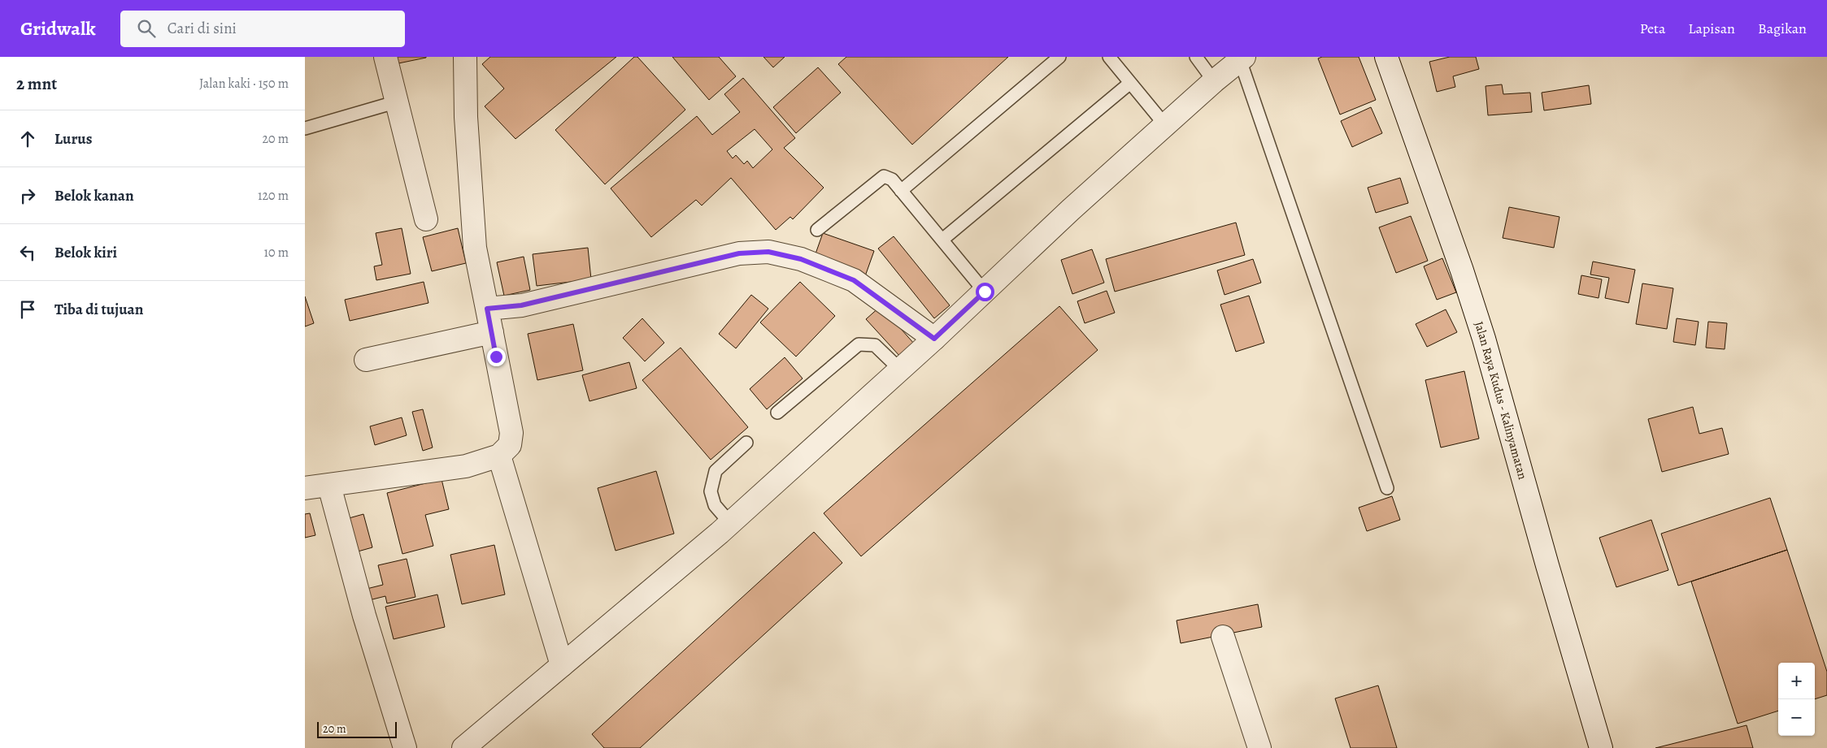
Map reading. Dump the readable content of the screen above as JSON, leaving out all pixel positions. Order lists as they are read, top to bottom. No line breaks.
{"streets":{"street":["Jalan Raya Kudus - Kalinyamatan"]},"scale_bar":"20 m","page":{"header":"Gridwalk","search":"Cari di sini","nav":["Peta","Lapisan","Bagikan"],"heading":["2 mnt","Jalan kaki · 150 m"],"list":[["Lurus","20 m"],["Belok kanan","120 m"],["Belok kiri","10 m"],"Tiba di tujuan"],"map_buttons":["+","−"],"scale":"20 m"}}
